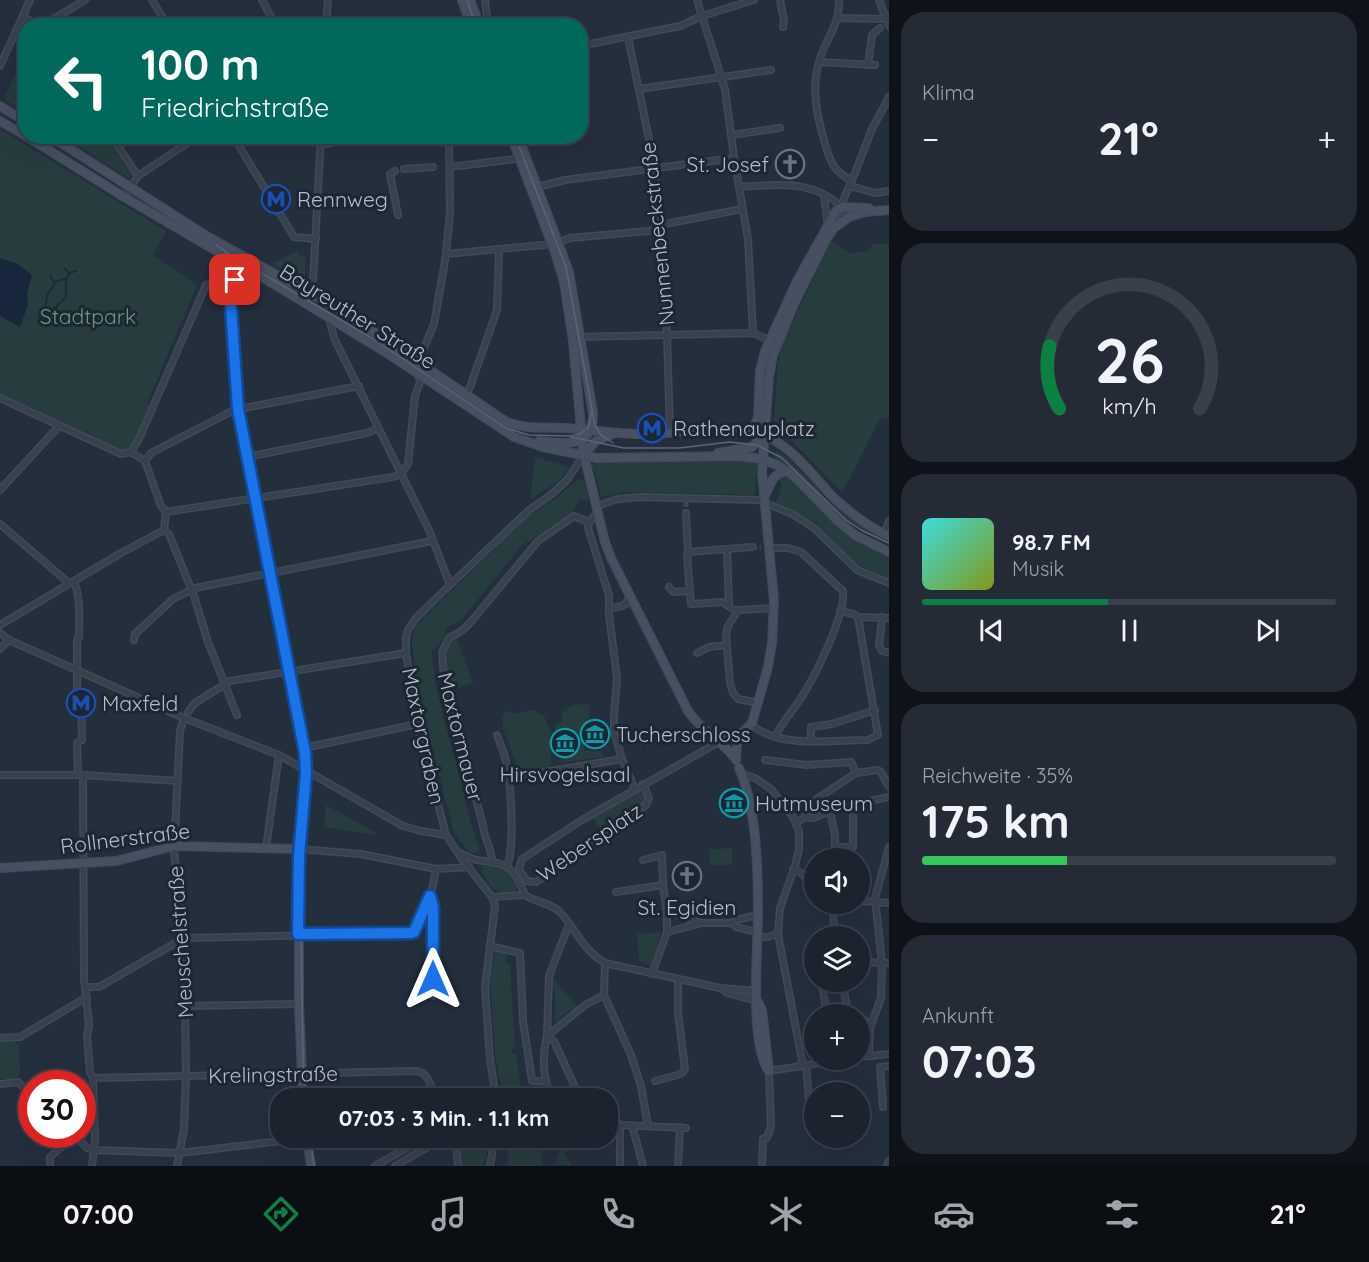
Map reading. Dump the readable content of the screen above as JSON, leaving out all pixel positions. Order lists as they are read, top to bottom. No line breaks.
{"streets":{"main road":["Bayreuther Straße","Rollnerstraße"],"street":["Nunnenbeckstraße","Maxtorgraben","Maxtormauer","Webersplatz","Meuschelstraße","Krelingstraße"]},"crossings":[["Bayreuther Straße","Maxtorgraben"],["Maxtorgraben","Rollnerstraße"],["Rollnerstraße","Meuschelstraße"],["Meuschelstraße","Krelingstraße"]],"parks":["Stadtpark"],"places":{"church":["St. Josef","St. Egidien"],"metro station":["Rennweg","Rathenauplatz","Maxfeld"],"museum":["Tucherschloss","Hirsvogelsaal","Hutmuseum"]},"page":{"tile":["Klima",["Reichweite · 35%","175 km"],["Ankunft","07:03"]],"turn":["100 m","Friedrichstraße"],"heat":["−","21°","+"],"song":["98.7 FM","Musik"],"map_buttons":["+","−"],"limit":"30","trip":"07:03 · 3 Min. · 1.1 km","tabs":["07:00","21°"],"gauge":["26","km/h"]}}
